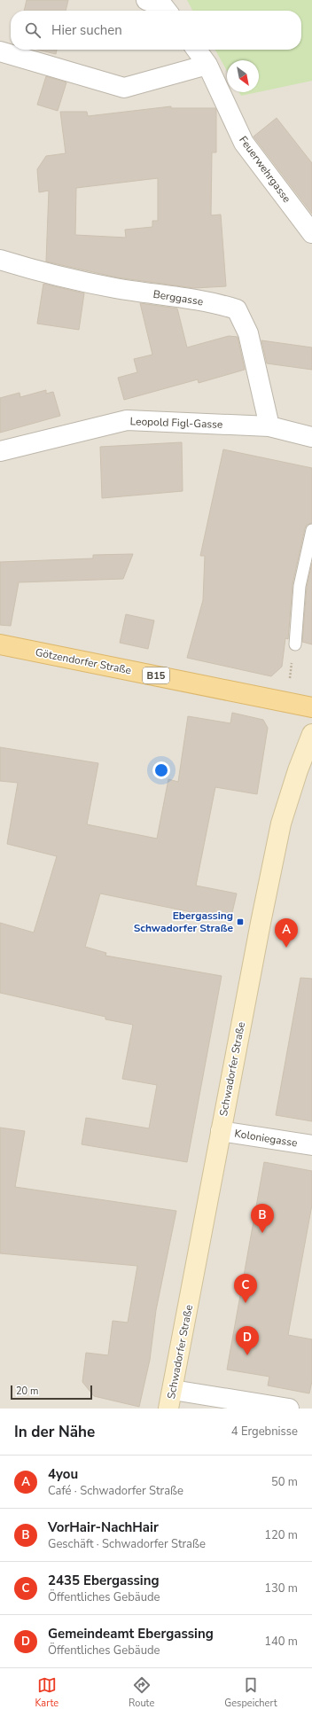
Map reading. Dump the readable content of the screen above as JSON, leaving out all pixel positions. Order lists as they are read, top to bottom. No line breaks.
{"streets":{"main road":["Götzendorfer Straße","B15","Schwadorfer Straße"],"street":["Feuerwehrgasse","Berggasse","Leopold Figl-Gasse","Koloniegasse"]},"crossings":[["Berggasse","Leopold Figl-Gasse"],["Schwadorfer Straße","Koloniegasse"]],"places":{"transit":["Ebergassing Schwadorfer Straße"]},"scale_bar":"20 m","north":"bottom right","page":{"search":"Hier suchen","pins":["A","B","C","D"],"scale":"20 m","heading":["In der Nähe","4 Ergebnisse"],"list":[{"mark":"A","name":"4you","note":"Café · Schwadorfer Straße","value":"50 m"},{"mark":"B","name":"VorHair-NachHair","note":"Geschäft · Schwadorfer Straße","value":"120 m"},{"mark":"C","name":"2435 Ebergassing","note":"Öffentliches Gebäude","value":"130 m"},{"mark":"D","name":"Gemeindeamt Ebergassing","note":"Öffentliches Gebäude","value":"140 m"}],"nav":["Karte","Route","Gespeichert"]}}
